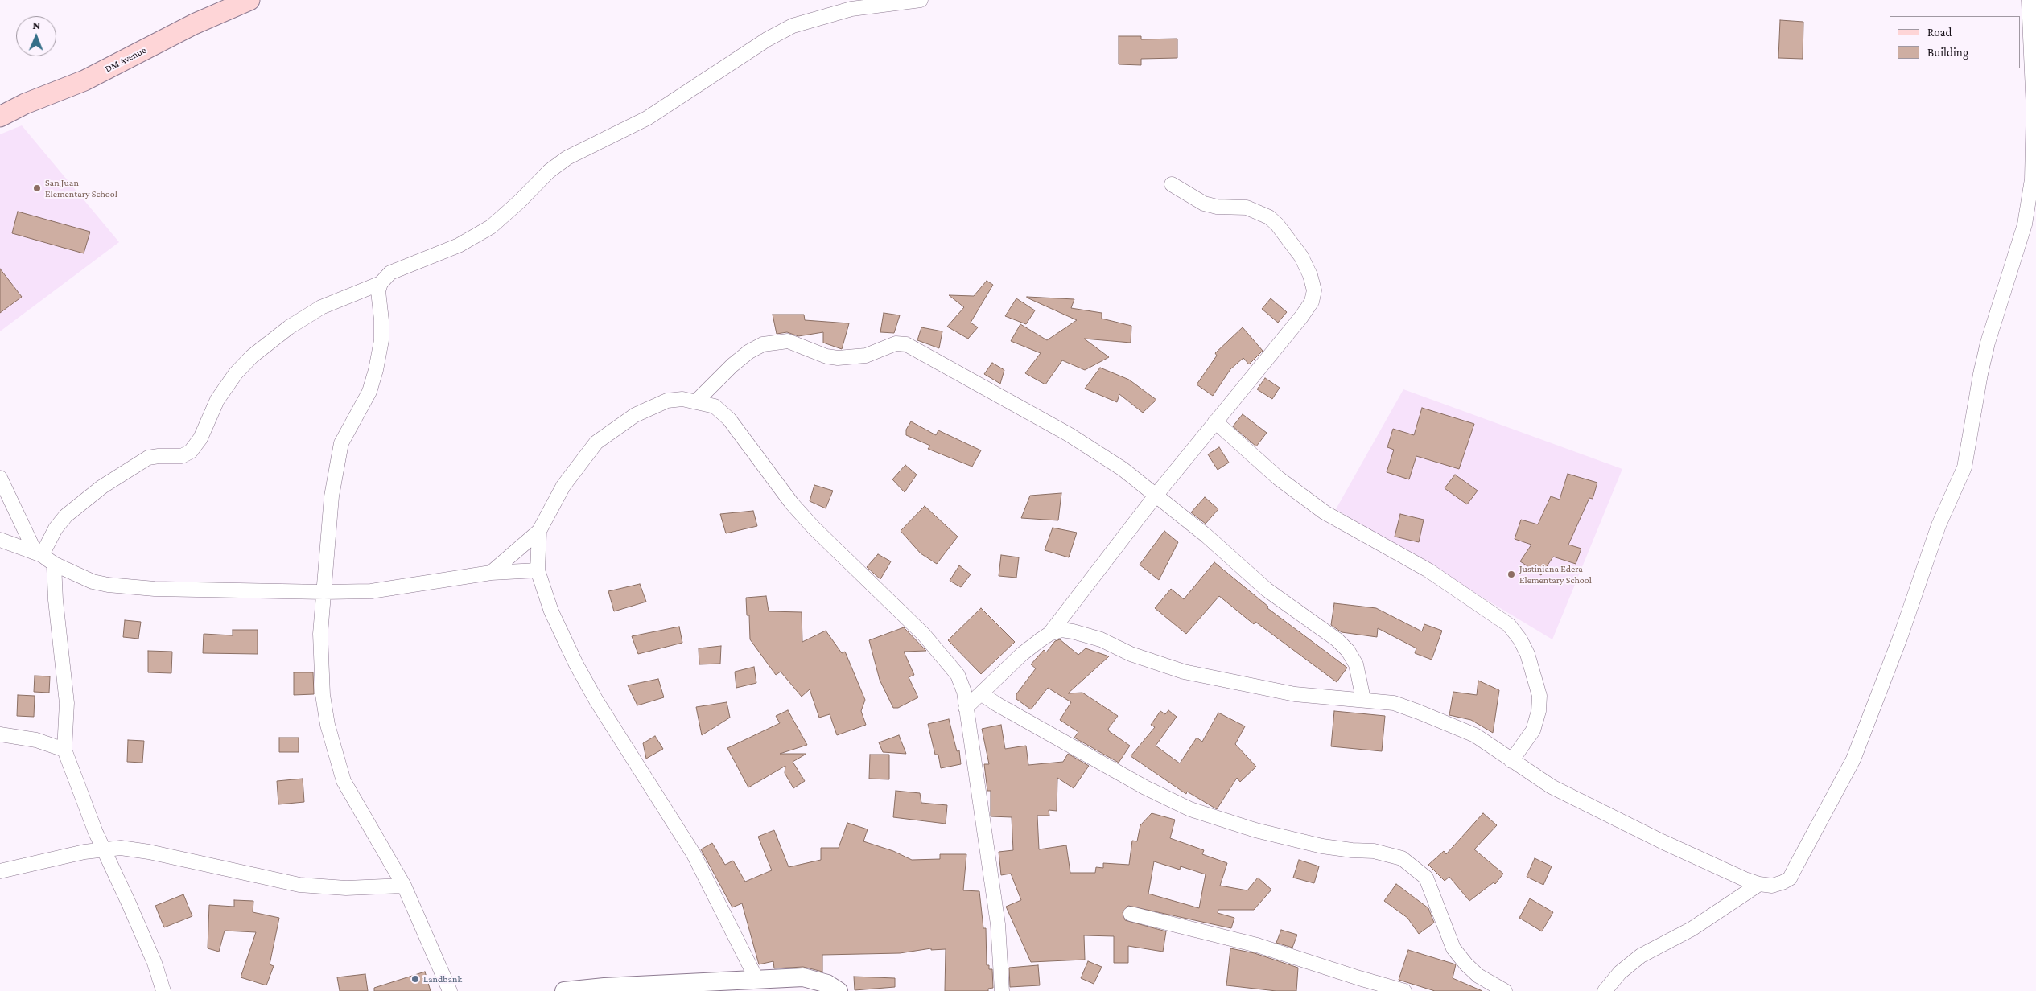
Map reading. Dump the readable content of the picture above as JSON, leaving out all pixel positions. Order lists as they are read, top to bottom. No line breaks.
{"streets":{"main road":["DM Avenue"]},"places":["San Juan Elementary School","Justiniana Edera Elementary School","Landbank"],"legend":["Road","Building"],"north":"top"}
